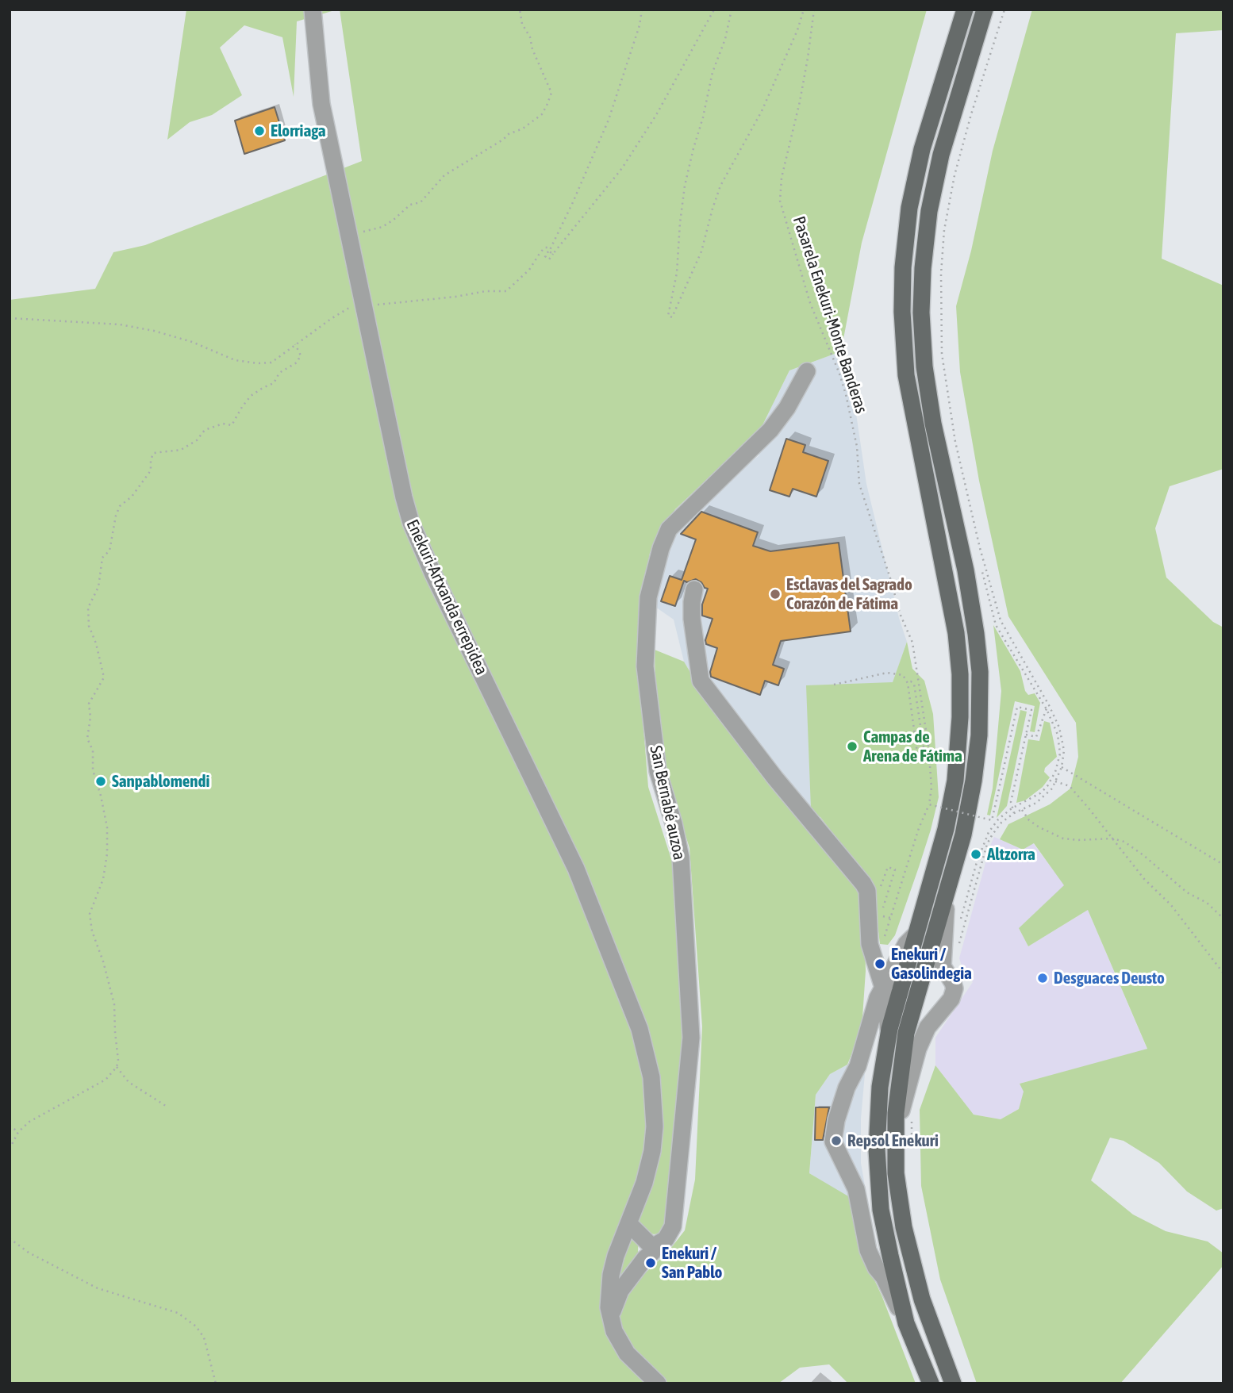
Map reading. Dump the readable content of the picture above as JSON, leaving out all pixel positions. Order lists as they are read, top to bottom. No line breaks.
{"streets":{"street":["Enekuri-Artxanda errepidea","San Bernabé auzoa"],"path":["Pasarela Enekuri-Monte Banderas"]},"crossings":[["Enekuri-Artxanda errepidea","San Bernabé auzoa"]],"places":["Elorriaga","Esclavas del Sagrado Corazón de Fátima","Campas de Arena de Fátima","Sanpablomendi","Altzorra","Enekuri / Gasolindegia","Desguaces Deusto","Repsol Enekuri","Enekuri / San Pablo"]}
